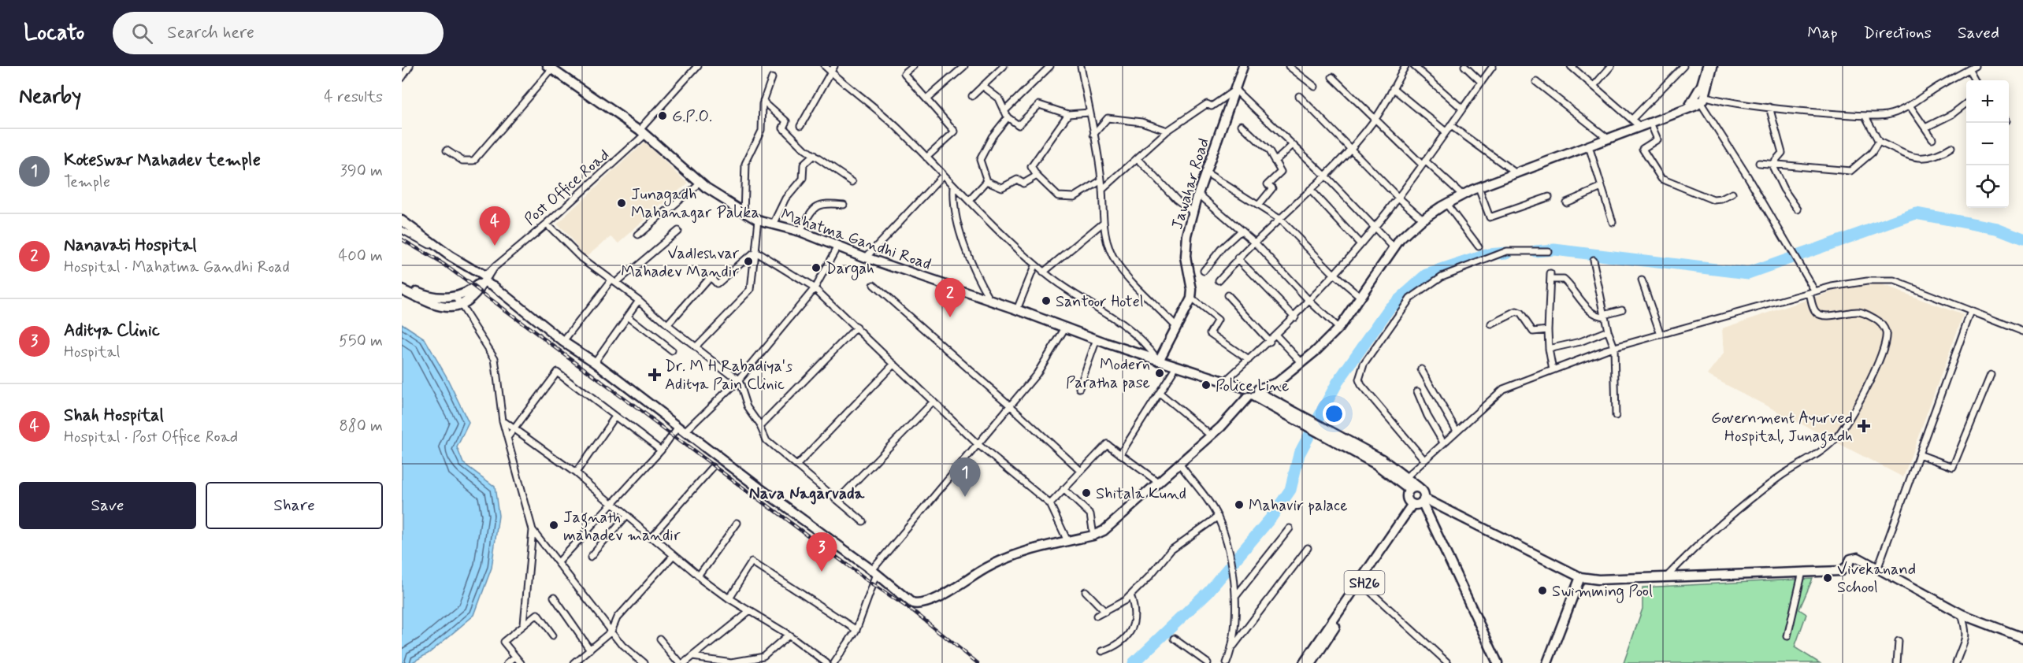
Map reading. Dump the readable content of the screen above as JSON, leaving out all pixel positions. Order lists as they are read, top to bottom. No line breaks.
{"streets":{"main road":["Jawahar Road","Mahatma Gandhi Road","SH26"],"street":["Post Office Road"]},"crossings":[["Post Office Road","Mahatma Gandhi Road"]],"districts":["Nava Nagarvada"],"places":{"other":["G.P.O.","Junagadh Mahanagar Palika","Vadleshvar Mahadev Mandir","Dargah","Santoor Hotel","Modern Paratha pase","Police Line","Shitala Kund","Mahavir palace","Jagnath mahadev mandir","Vivekanand School","Swimming Pool"],"health":["Dr. M H Rabadiya's Aditya Pain Clinic","Government Ayurved Hospital, Junagadh"]},"page":{"header":"Locato","search":"Search here","nav":["Map","Directions","Saved"],"heading":["Nearby","4 results"],"map_buttons":["+","−"],"list":[{"mark":"1","name":"Koteswar Mahadev temple","note":"Temple","value":"390 m"},{"mark":"2","name":"Nanavati Hospital","note":"Hospital · Mahatma Gandhi Road","value":"400 m"},{"mark":"3","name":"Aditya Clinic","note":"Hospital","value":"550 m"},{"mark":"4","name":"Shah Hospital","note":"Hospital · Post Office Road","value":"880 m"}],"pins":["4","2","1","3"],"buttons":["Save","Share"]}}
